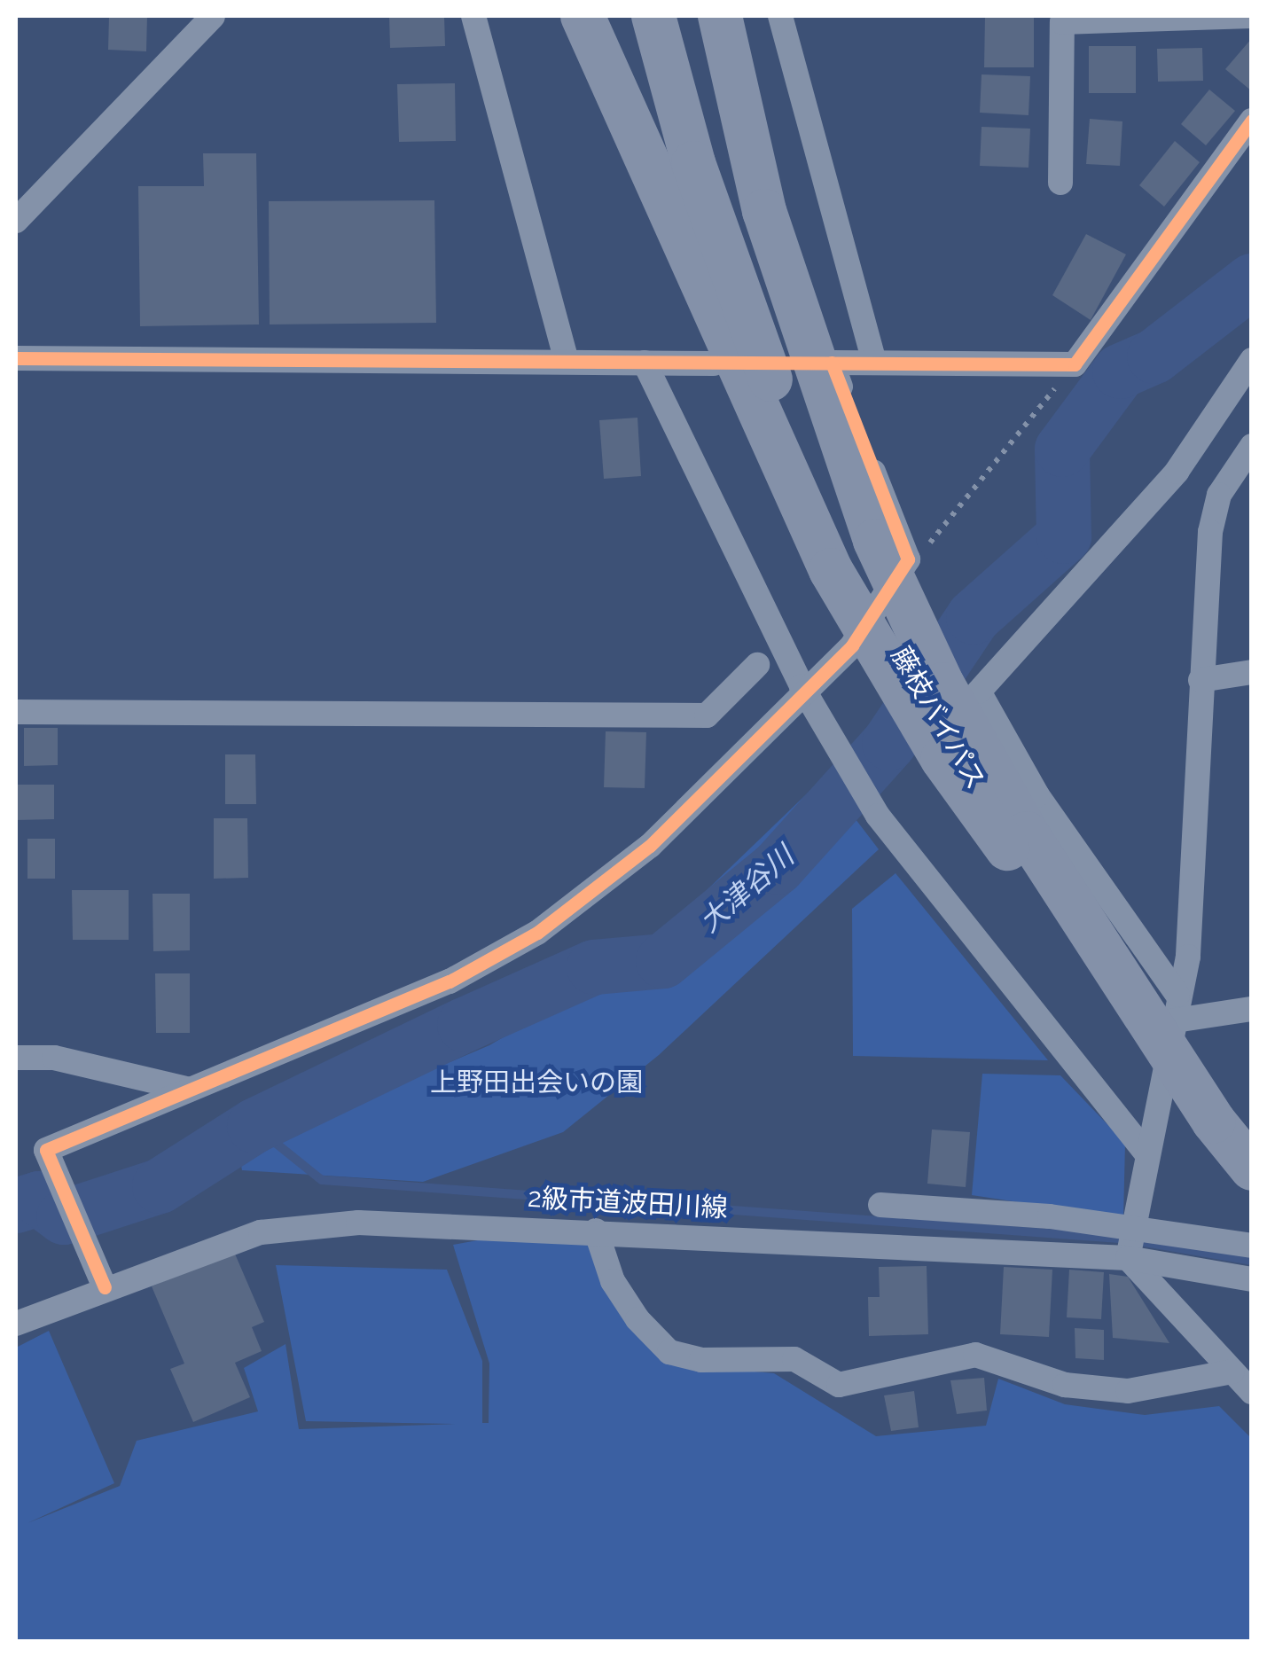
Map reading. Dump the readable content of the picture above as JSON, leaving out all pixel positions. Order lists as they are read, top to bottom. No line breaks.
{"streets":{"street":["2級市道波田川線"]},"water":["大津谷川"],"parks":["上野田出会いの園"]}
